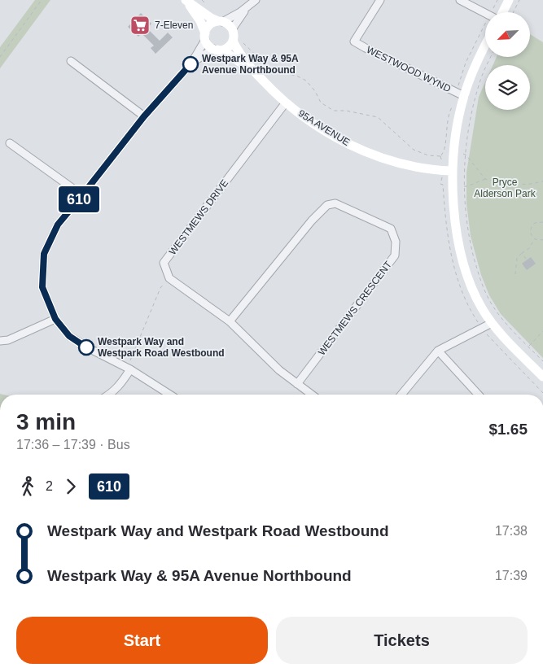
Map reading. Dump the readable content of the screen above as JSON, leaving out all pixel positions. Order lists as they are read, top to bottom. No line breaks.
{"streets":{"street":["WESTWOOD WYND","95A AVENUE","WESTMEWS DRIVE","WESTMEWS CRESCENT"]},"crossings":[["95A AVENUE","WESTMEWS DRIVE"]],"parks":["Pryce Alderson Park"],"places":{"supermarket":["7-Eleven"],"other":["Westpark Way & 95A Avenue Northbound","Westpark Way and Westpark Road Westbound"]},"lines":["bus line 610"],"north":"bottom left","page":{"on_map":"610","heading":["3 min","17:36 – 17:39 · Bus","$1.65"],"legs":["2","610"],"list":[{"name":"Westpark Way and Westpark Road Westbound","value":"17:38"},{"name":"Westpark Way & 95A Avenue Northbound","value":"17:39"}],"buttons":["Start","Tickets"]}}
